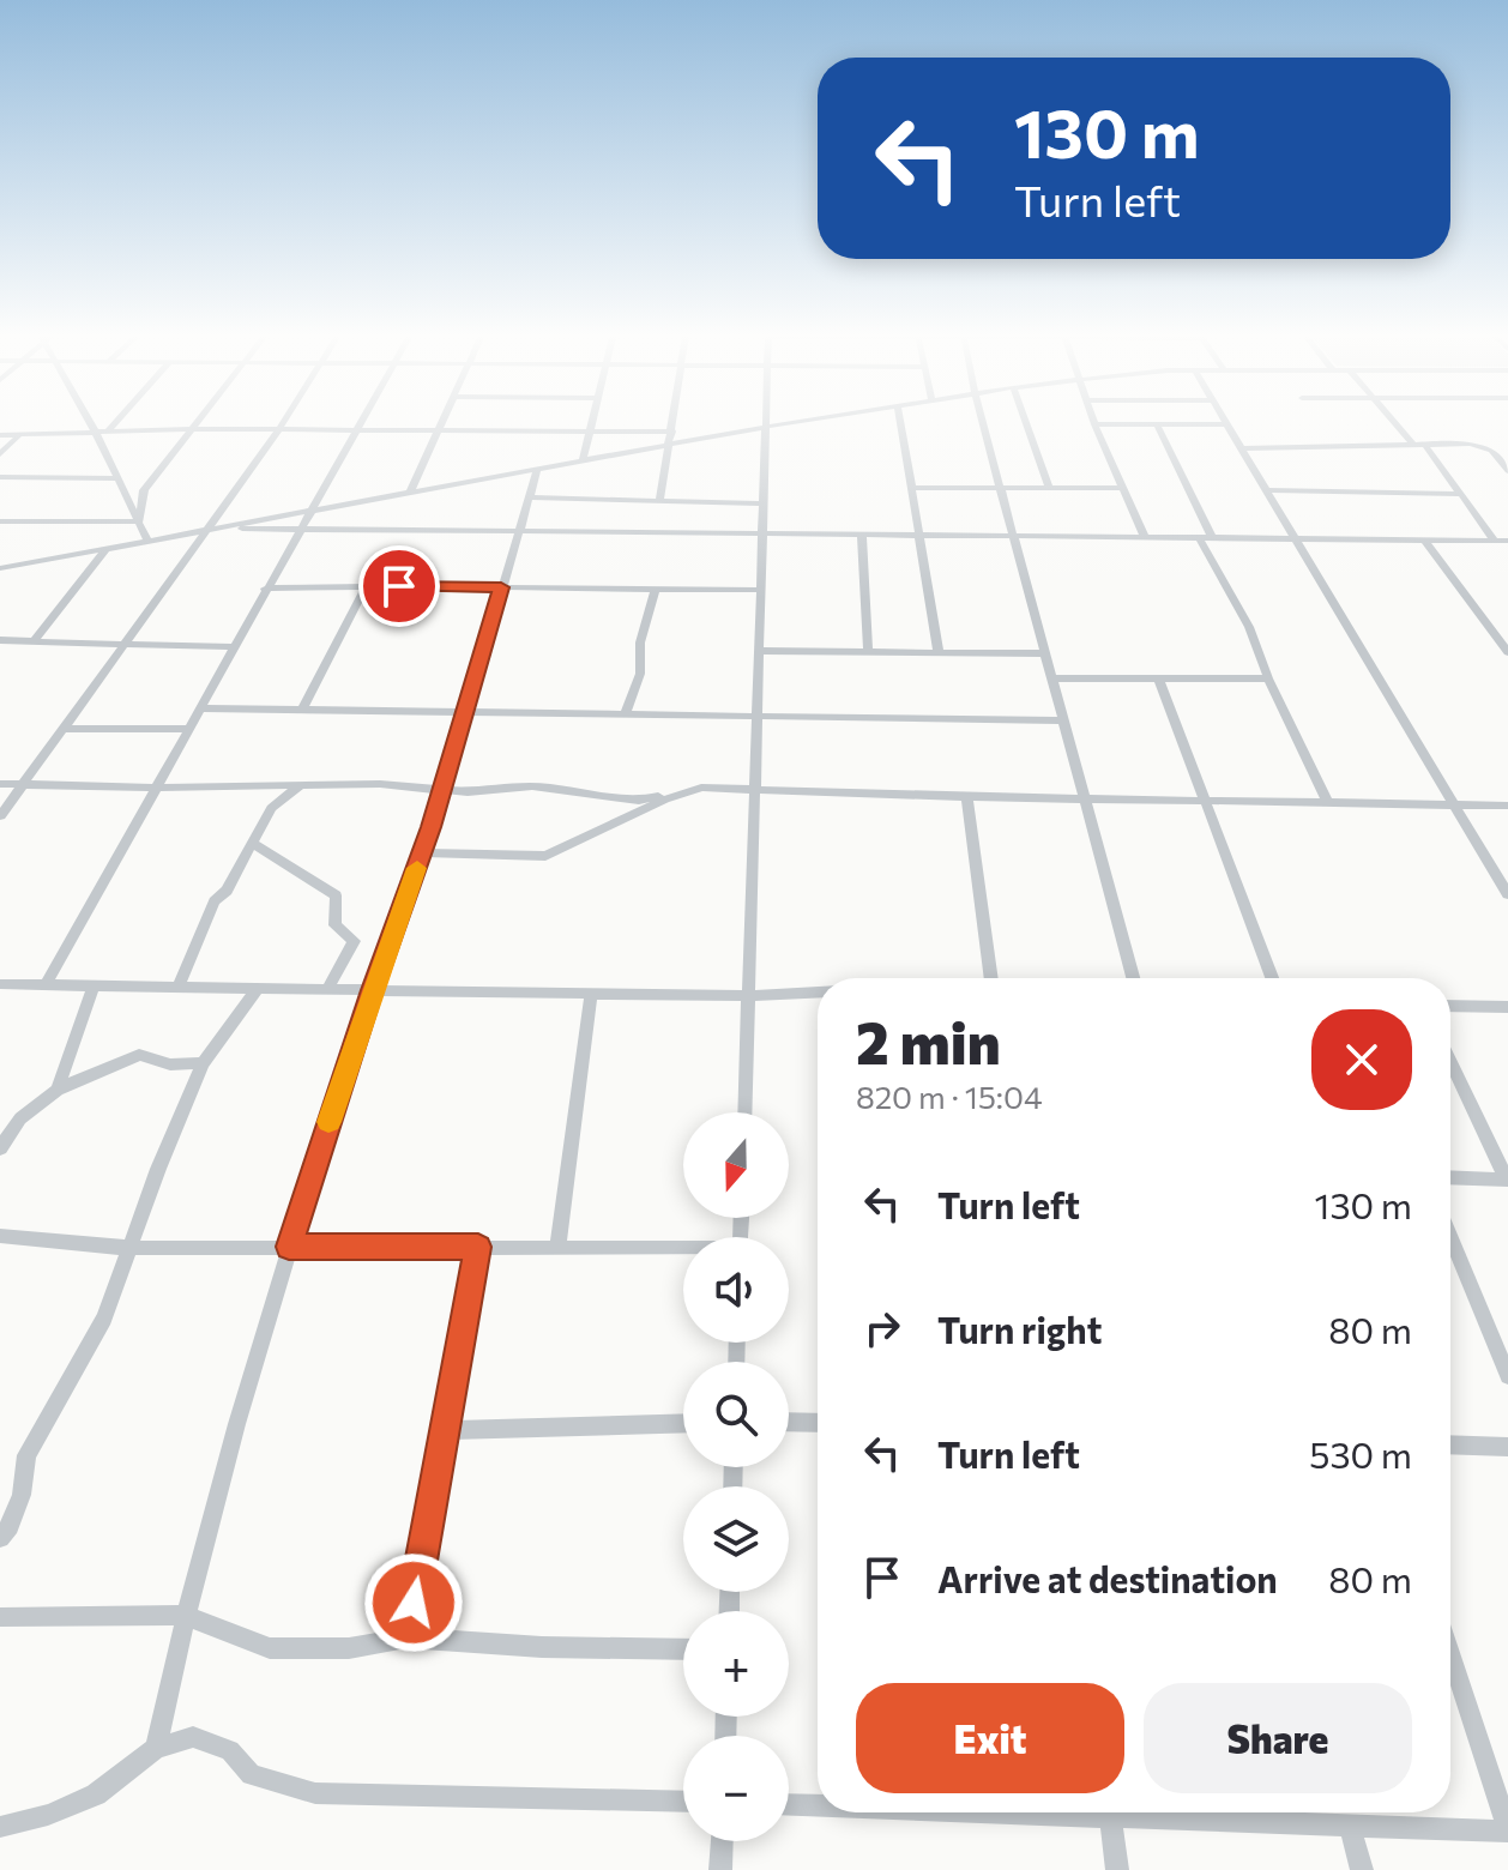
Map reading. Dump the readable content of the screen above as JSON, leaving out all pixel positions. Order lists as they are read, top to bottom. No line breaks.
{"north":"bottom","page":{"turn":["130 m","Turn left"],"heading":["2 min","820 m · 15:04"],"map_buttons":["+","−"],"list":[{"name":"Turn left","value":"130 m"},{"name":"Turn right","value":"80 m"},{"name":"Turn left","value":"530 m"},{"name":"Arrive at destination","value":"80 m"}],"buttons":["Exit","Share"]}}
